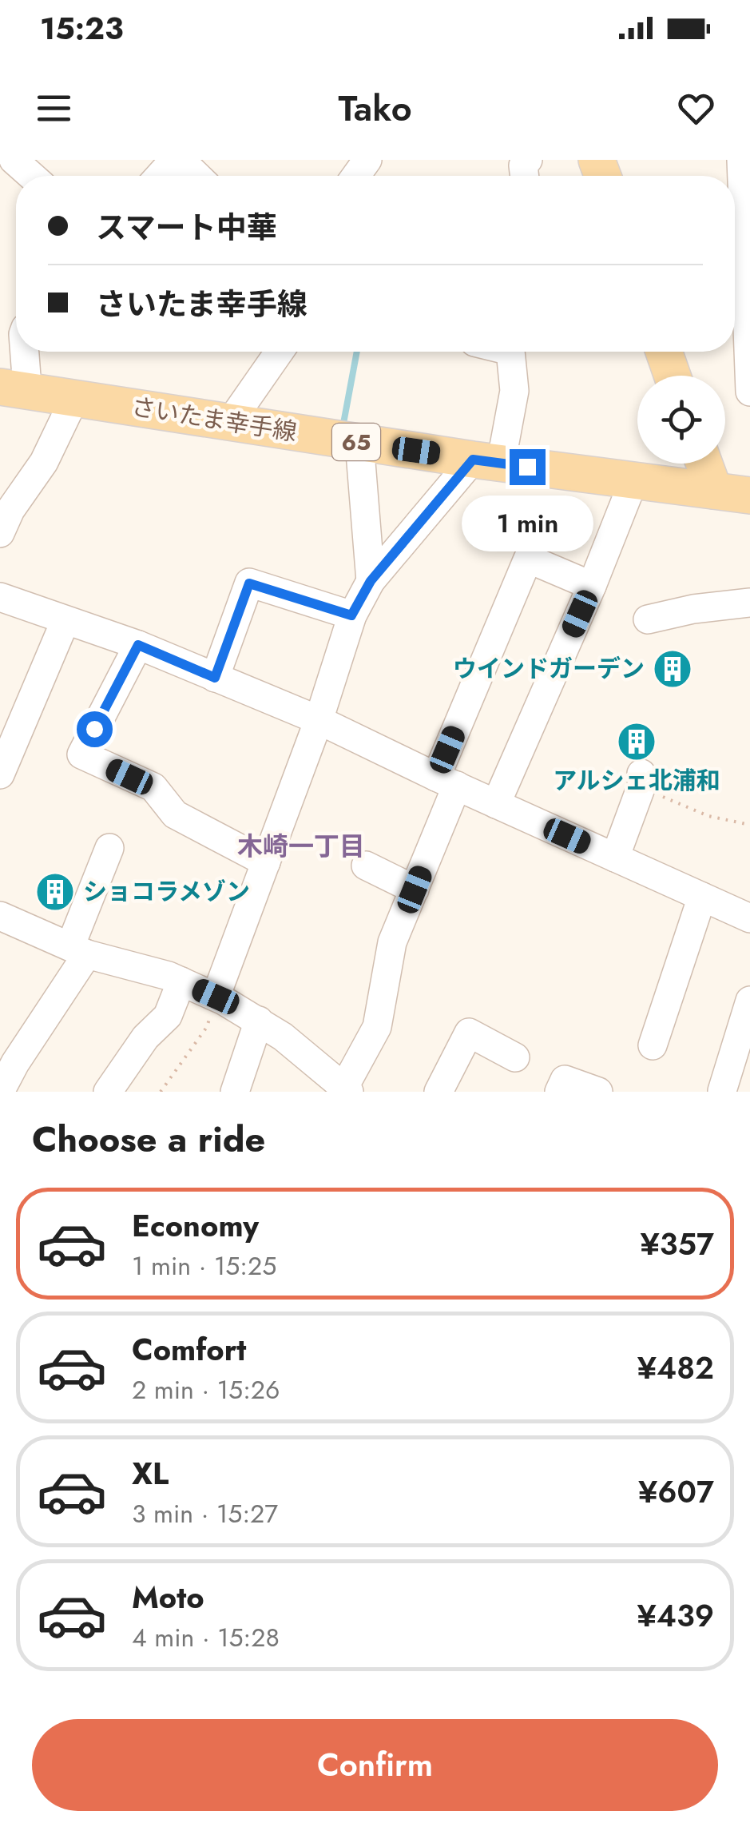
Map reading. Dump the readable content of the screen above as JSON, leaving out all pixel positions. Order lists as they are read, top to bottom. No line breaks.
{"streets":{"main road":["さいたま幸手線","65"]},"districts":["木崎一丁目"],"places":{"building":["ウインドガーデン","アルシェ北浦和","ショコラメゾン"]},"page":{"status":"15:23","header":"Tako","banner":["スマート中華","さいたま幸手線"],"bubble":"1 min","heading":"Choose a ride","list":[{"name":"Economy","note":"1 min · 15:25","value":"¥357"},{"name":"Comfort","note":"2 min · 15:26","value":"¥482"},{"name":"XL","note":"3 min · 15:27","value":"¥607"},{"name":"Moto","note":"4 min · 15:28","value":"¥439"}],"buttons":"Confirm"}}
